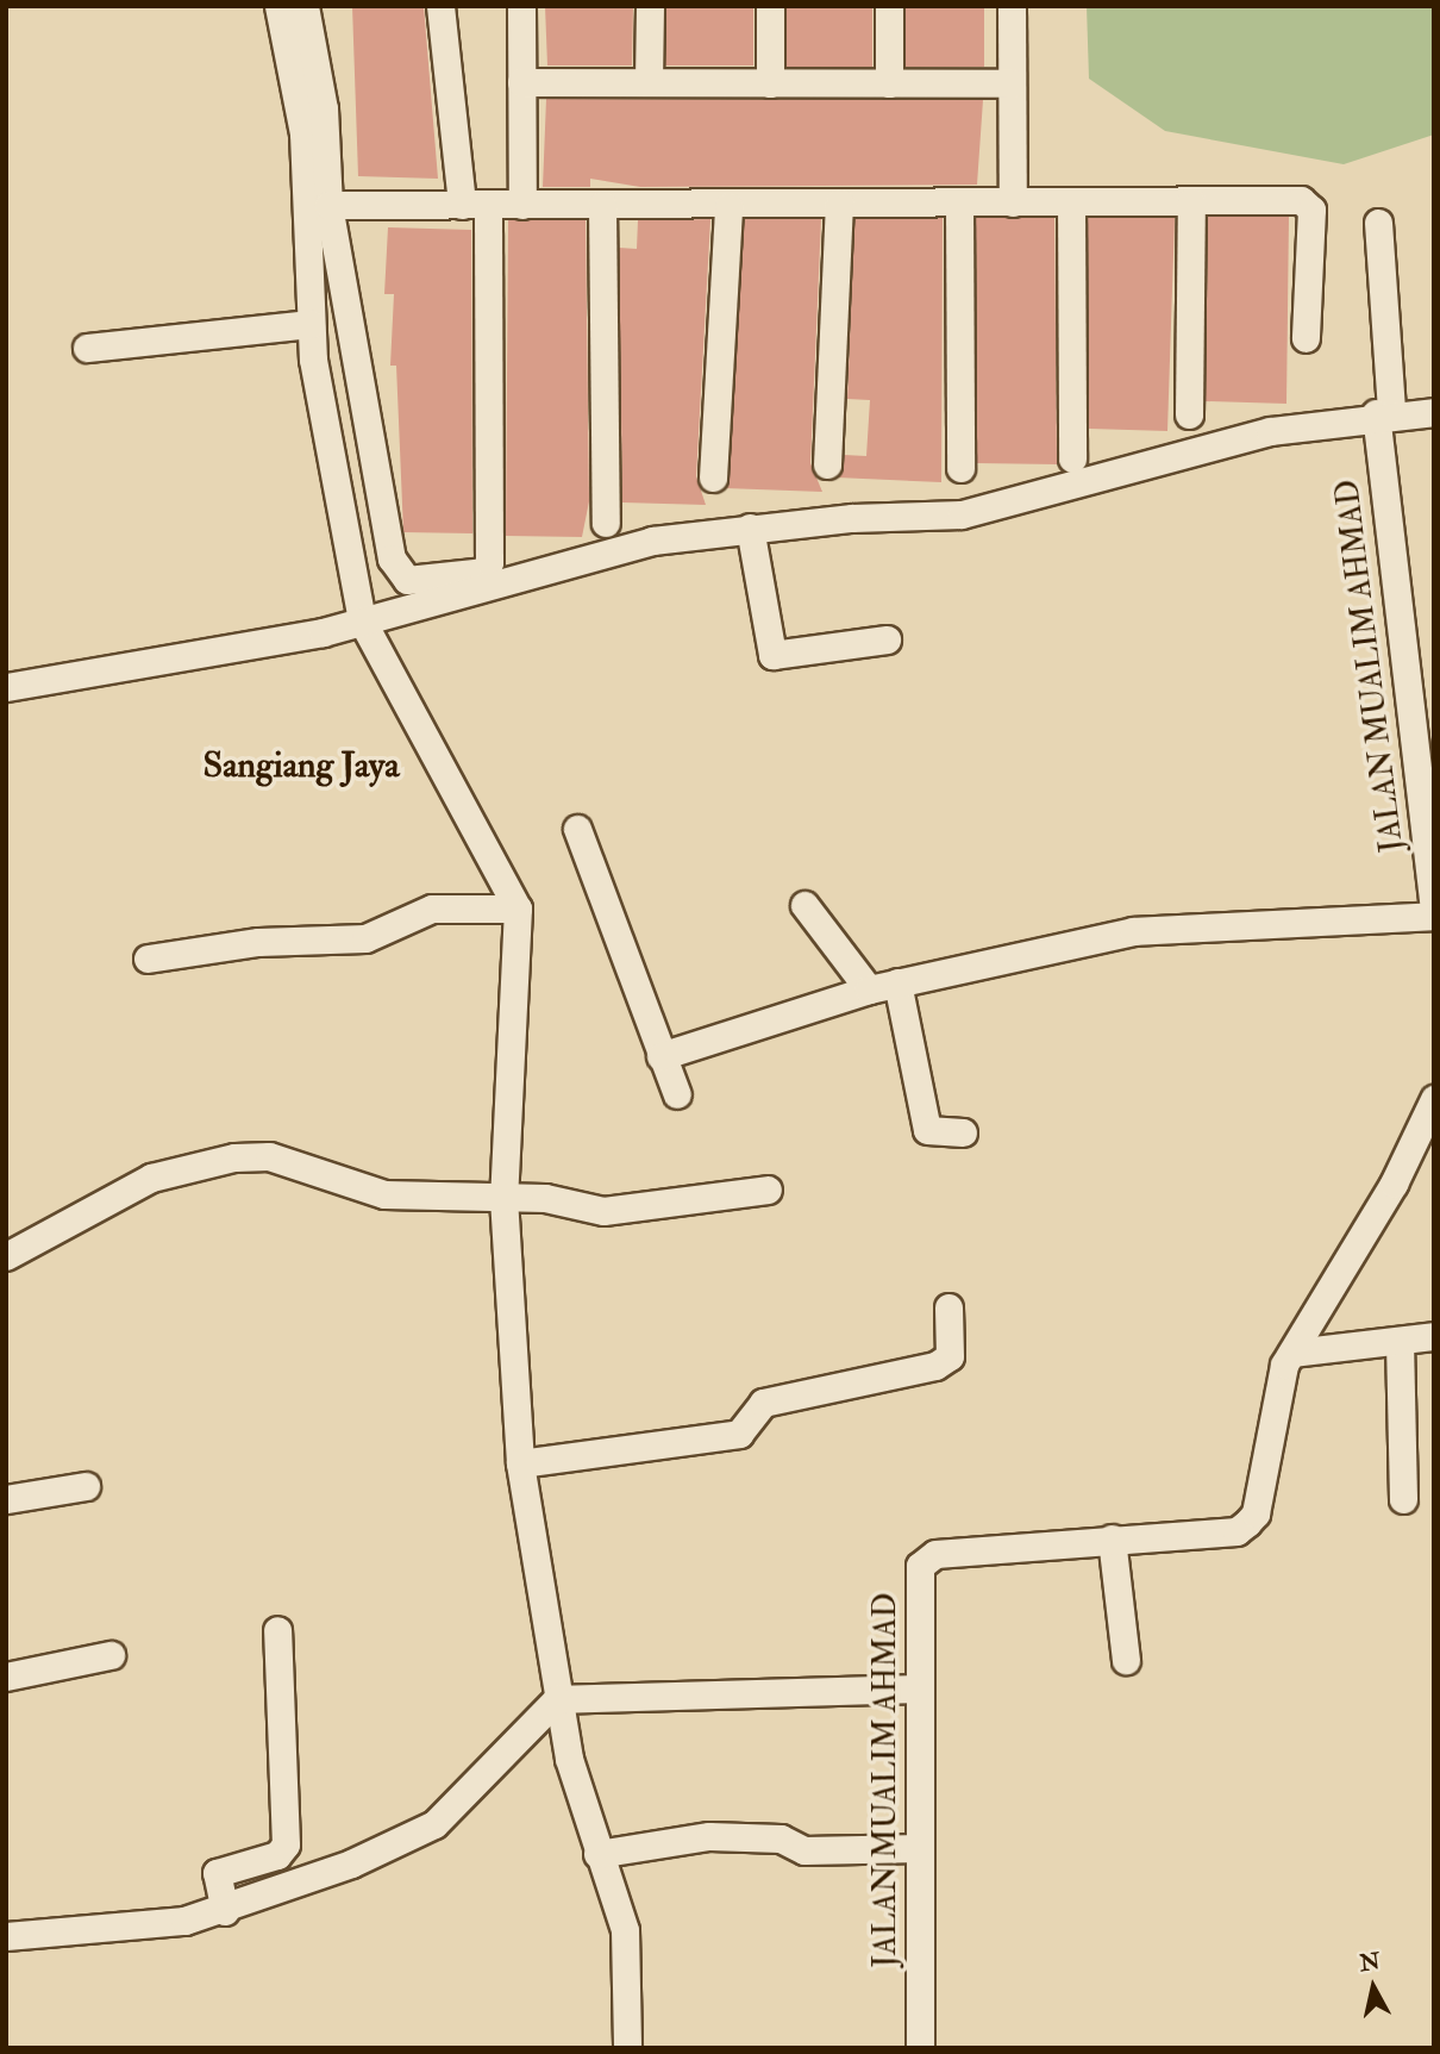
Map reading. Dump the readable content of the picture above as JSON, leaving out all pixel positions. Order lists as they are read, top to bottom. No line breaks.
{"streets":{"street":["JALAN MUALIM AHMAD"]},"districts":["Sangiang Jaya"],"north":"top"}
